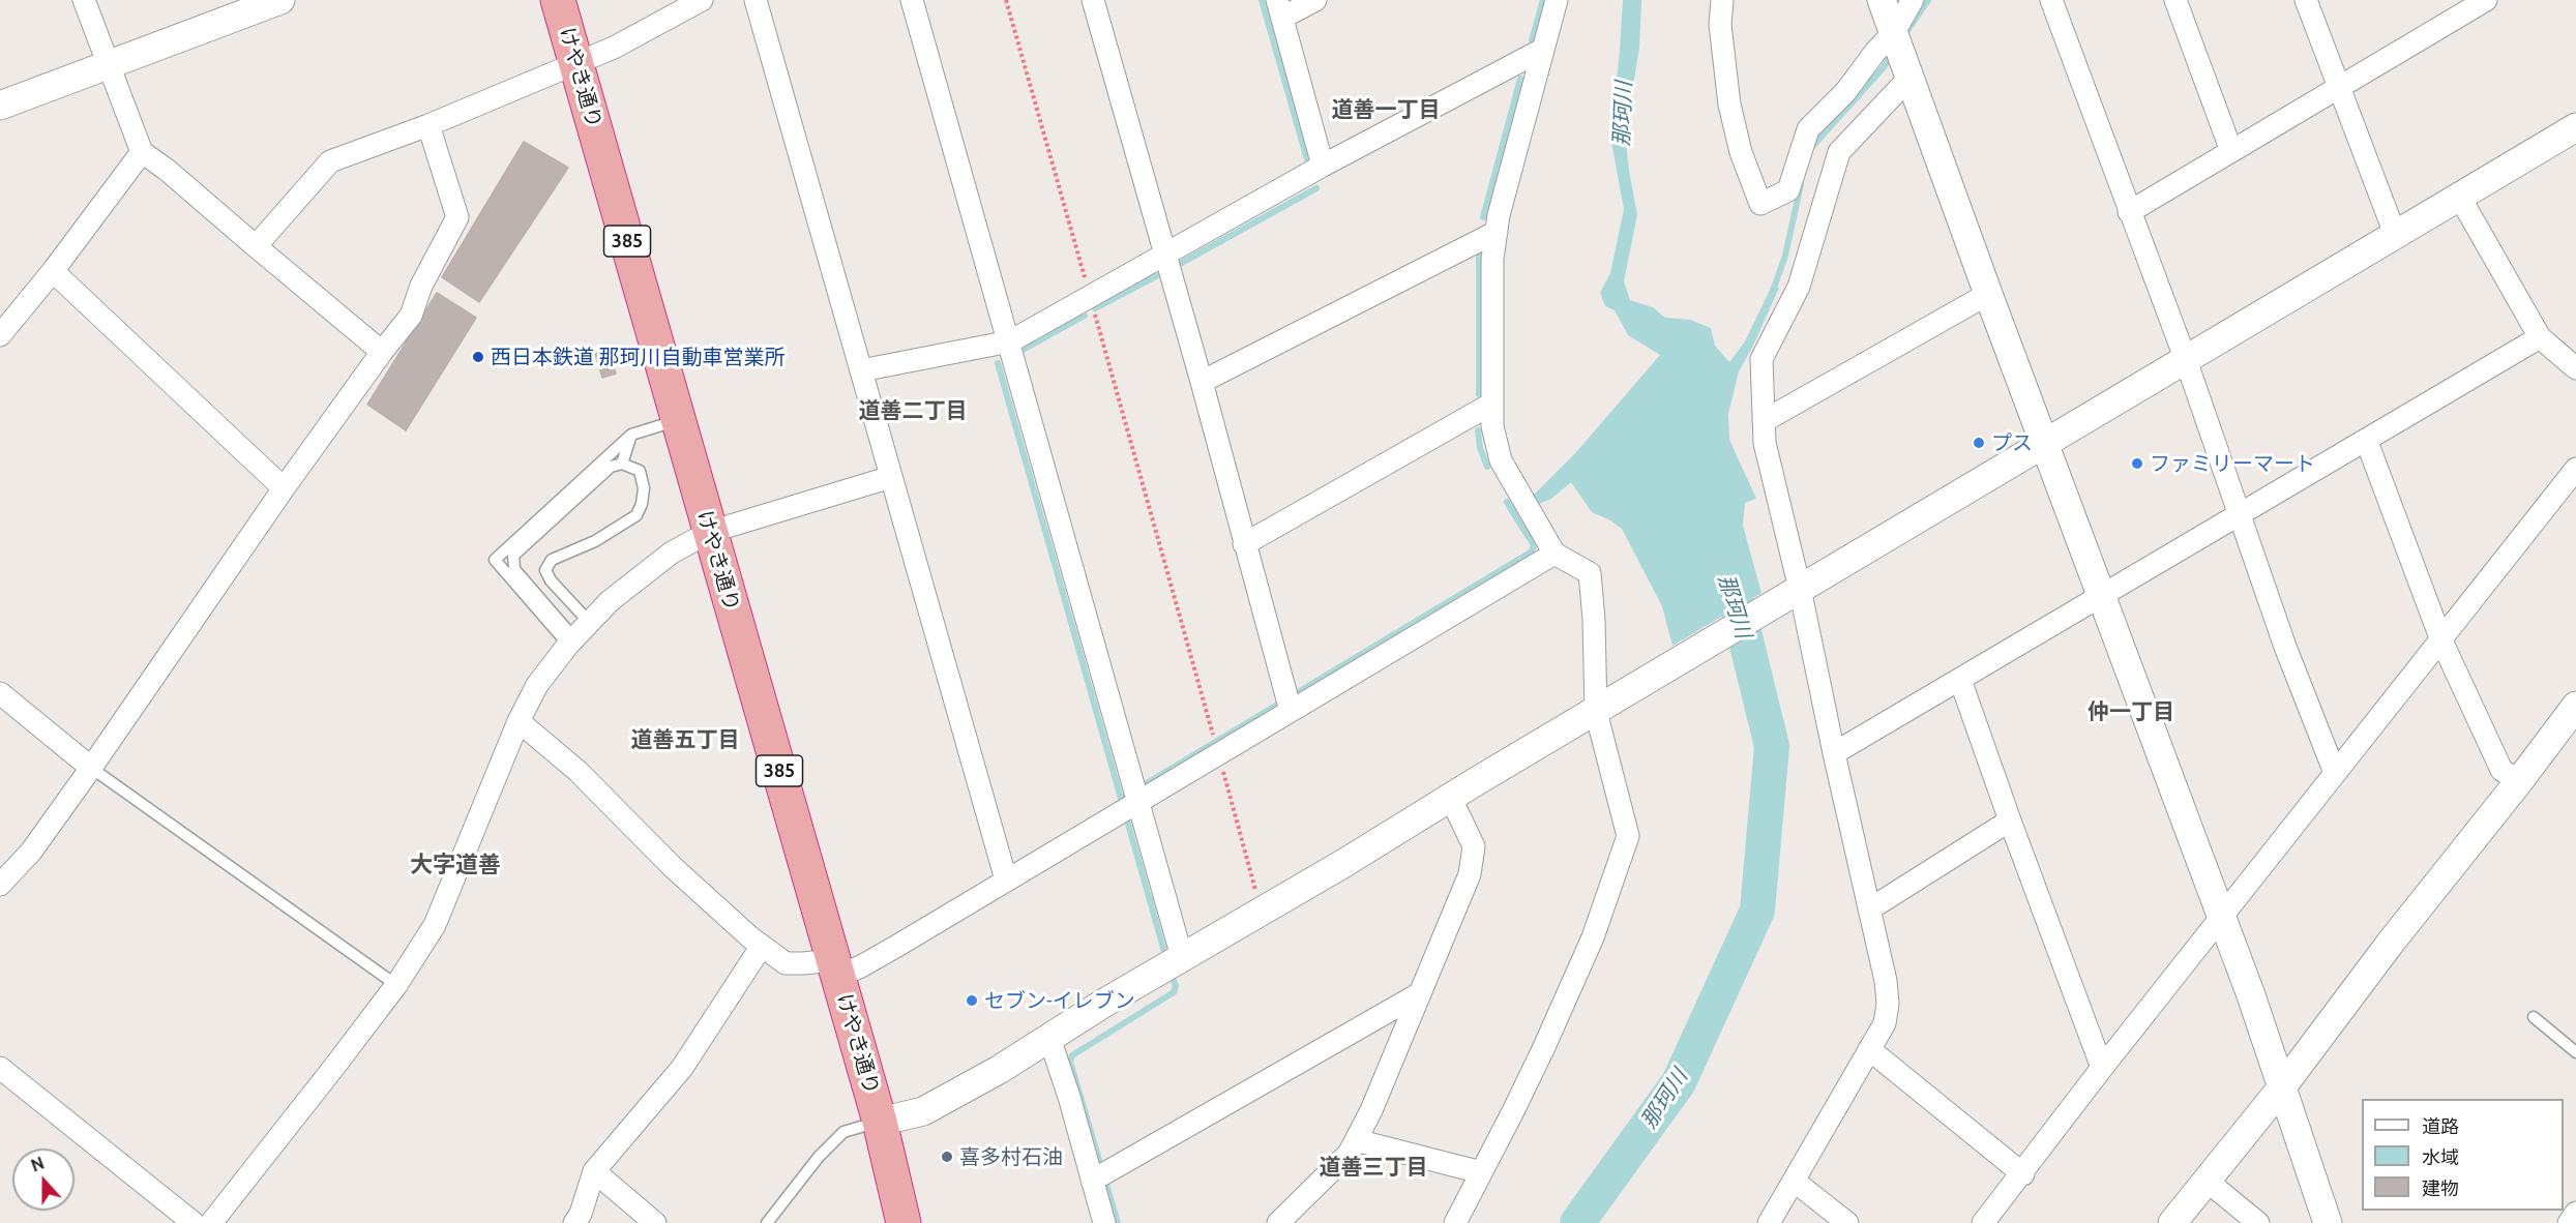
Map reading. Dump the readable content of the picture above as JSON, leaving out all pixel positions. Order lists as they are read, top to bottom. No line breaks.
{"streets":{"highway":["けやき通り","385"]},"crossings":[["けやき通り","385"]],"districts":["道善一丁目","道善二丁目","仲一丁目","道善五丁目","大字道善","道善三丁目"],"water":["那珂川"],"places":["西日本鉄道 那珂川自動車営業所","プス","ファミリーマート","セブン-イレブン","喜多村石油"],"legend":["道路","水域","建物"],"north":"top"}
